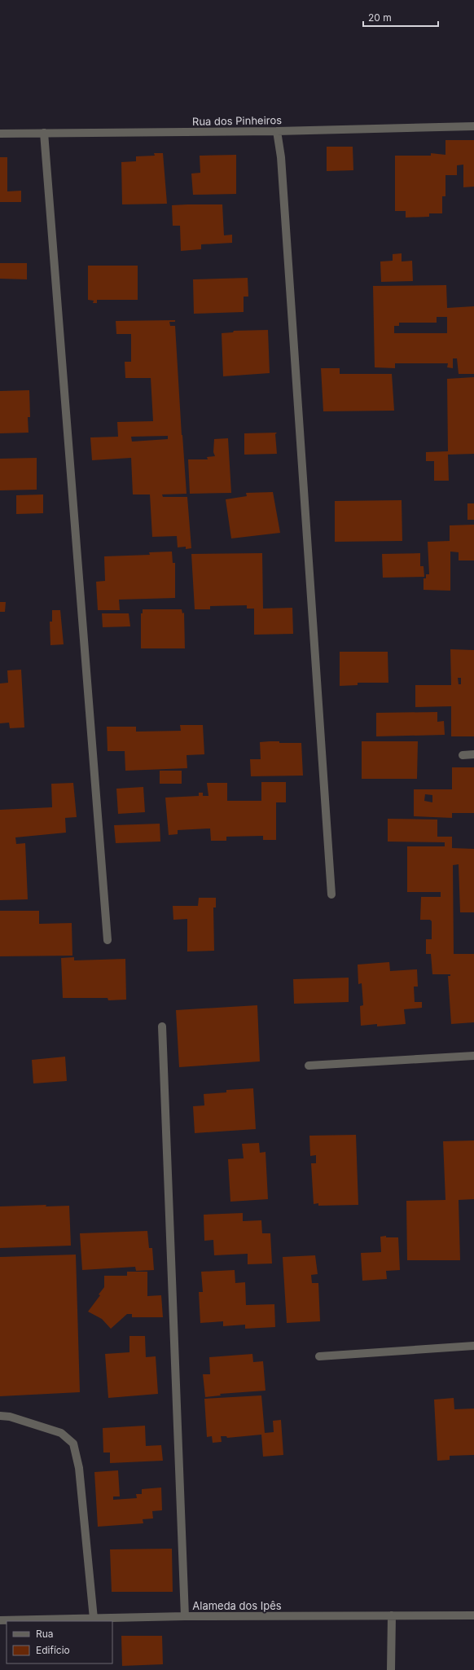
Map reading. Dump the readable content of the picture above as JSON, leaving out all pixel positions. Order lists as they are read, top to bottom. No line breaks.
{"streets":{"street":["Rua dos Pinheiros","Alameda dos Ipês"]},"legend":["Rua","Edifício"],"scale_bar":"20 m"}
